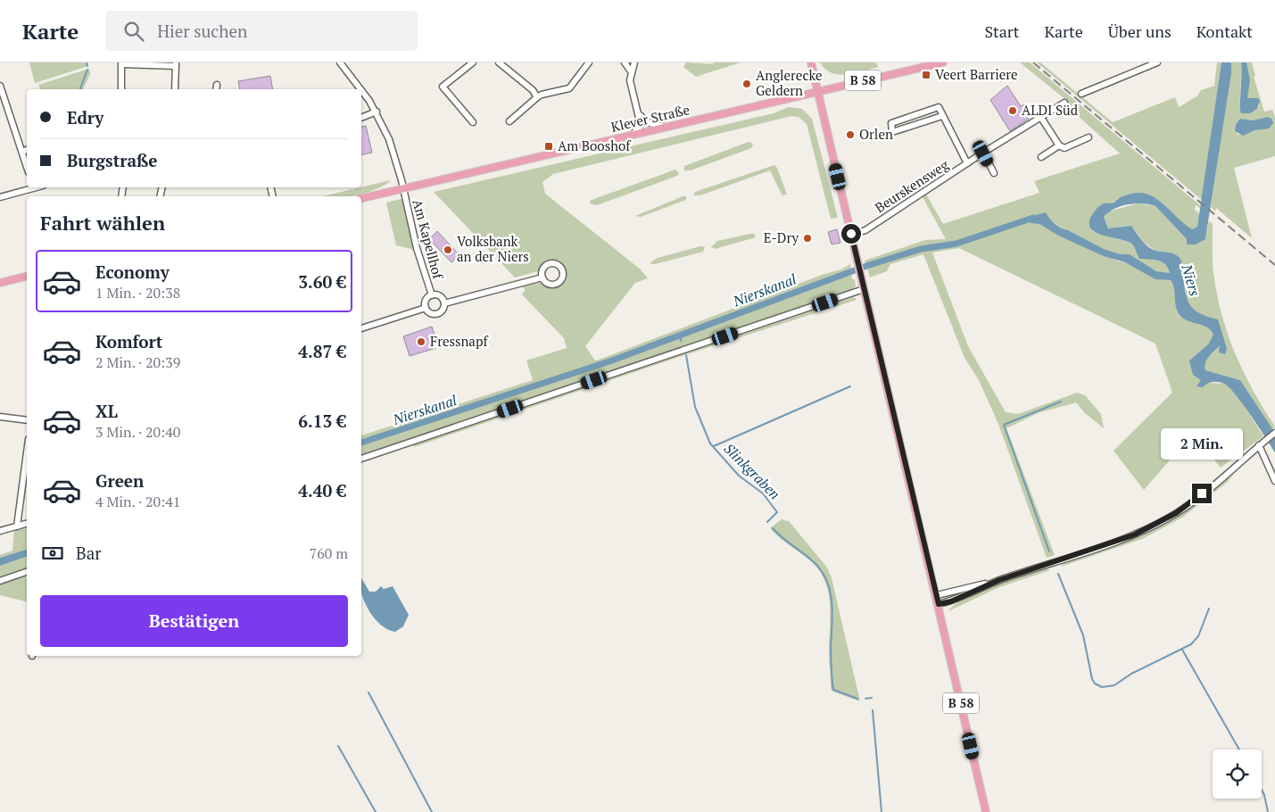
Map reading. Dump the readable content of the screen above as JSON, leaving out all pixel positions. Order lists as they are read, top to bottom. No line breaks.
{"streets":{"main road":["B 58","Klever Straße"],"street":["Beurskensweg","Am Kapellhof"]},"crossings":[["B 58","Klever Straße"],["B 58","Beurskensweg"],["Klever Straße","Am Kapellhof"]],"water":["Niers","Nierskanal","Slinkgraben"],"places":{"transit":["Veert Barriere","Am Booshof"],"other":["Anglerecke Geldern","ALDI Süd","Orlen","E-Dry","Volksbank an der Niers","Fressnapf"]},"page":{"header":"Karte","search":"Hier suchen","nav":["Start","Karte","Über uns","Kontakt"],"banner":["Edry","Burgstraße"],"heading":"Fahrt wählen","list":[{"name":"Economy","note":"1 Min. · 20:38","value":"3.60 €"},{"name":"Komfort","note":"2 Min. · 20:39","value":"4.87 €"},{"name":"XL","note":"3 Min. · 20:40","value":"6.13 €"},{"name":"Green","note":"4 Min. · 20:41","value":"4.40 €"}],"bubble":"2 Min.","pay":["Bar","760 m"],"buttons":"Bestätigen"}}
